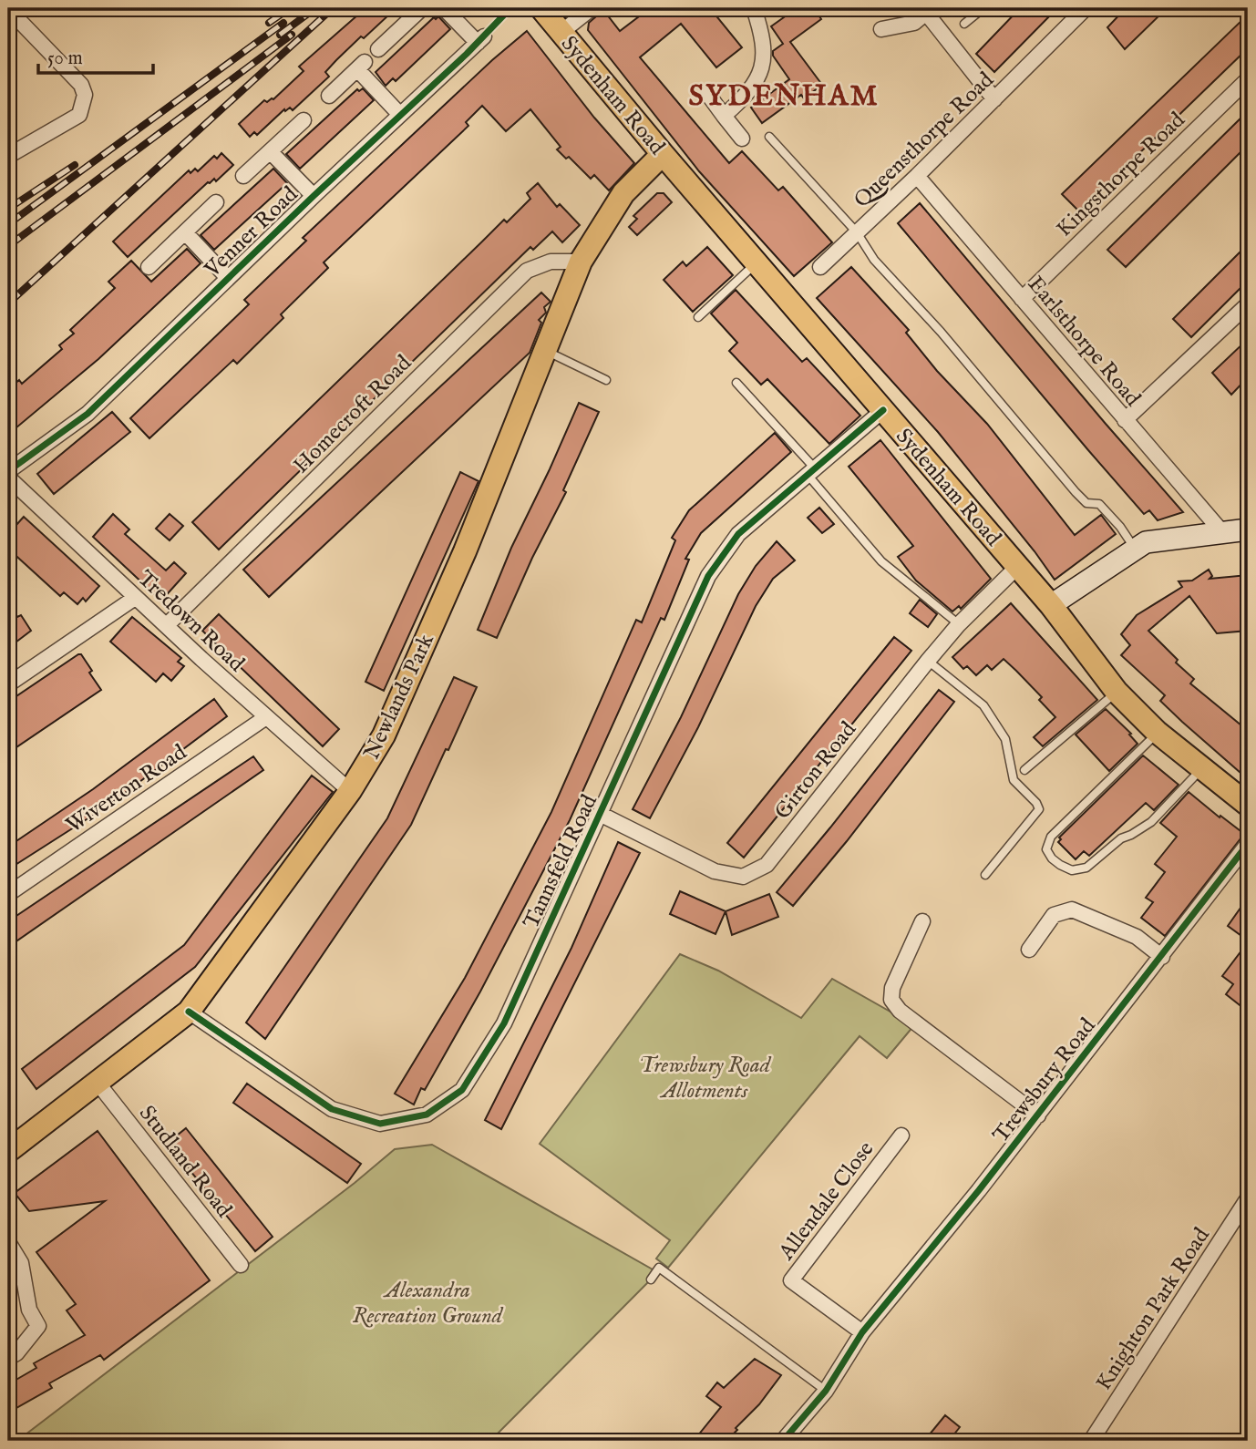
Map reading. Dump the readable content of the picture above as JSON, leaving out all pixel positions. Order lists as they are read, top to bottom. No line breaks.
{"streets":{"main road":["Sydenham Road","Newlands Park"],"street":["Queensthorpe Road","Kingsthorpe Road","Venner Road","Earlsthorpe Road","Homecroft Road","Tredown Road","Girton Road","Wiverton Road","Tannsfeld Road","Trewsbury Road","Studland Road","Allendale Close","Knighton Park Road"]},"crossings":[["Sydenham Road","Newlands Park"],["Sydenham Road","Girton Road"],["Sydenham Road","Tannsfeld Road"],["Queensthorpe Road","Earlsthorpe Road"],["Kingsthorpe Road","Earlsthorpe Road"],["Homecroft Road","Tredown Road"],["Homecroft Road","Newlands Park"],["Tredown Road","Newlands Park"],["Tredown Road","Wiverton Road"],["Newlands Park","Tannsfeld Road"],["Newlands Park","Studland Road"],["Girton Road","Tannsfeld Road"],["Trewsbury Road","Allendale Close"]],"districts":["SYDENHAM"],"parks":["Trewsbury Road Allotments","Alexandra Recreation Ground"],"scale_bar":"50 m"}
